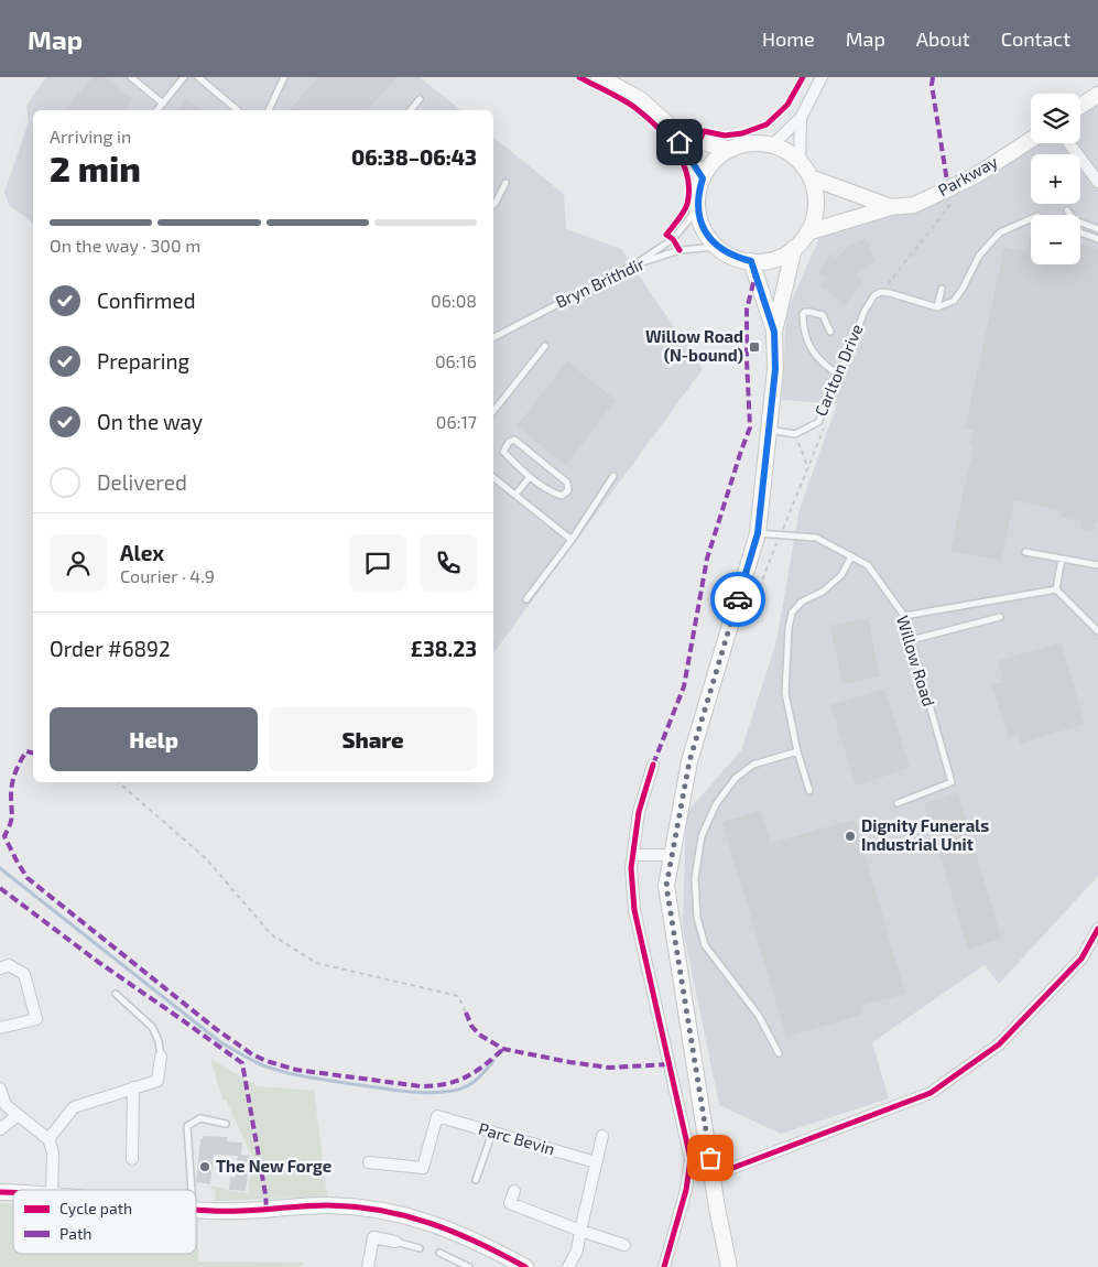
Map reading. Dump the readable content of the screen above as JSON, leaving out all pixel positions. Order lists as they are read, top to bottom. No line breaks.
{"streets":{"main road":["Parkway"],"street":["Parc Bevin"],"lane":["Bryn Brithdir","Carlton Drive","Willow Road"]},"crossings":[["Parkway","Bryn Brithdir"]],"places":{"transit":["Willow Road (N-bound)"],"other":["Dignity Funerals Industrial Unit","The New Forge"]},"legend":["Cycle path","Path"],"page":{"header":"Map","nav":["Home","Map","About","Contact"],"map_buttons":["+","−"],"heading":["2 min","Arriving in","06:38–06:43"],"panel":["Alex","Courier · 4.9","Order #6892","£38.23"],"bar":"On the way · 300 m","list":[["Confirmed","06:08"],["Preparing","06:16"],["On the way","06:17"],"Delivered"],"buttons":["Help","Share"]}}
